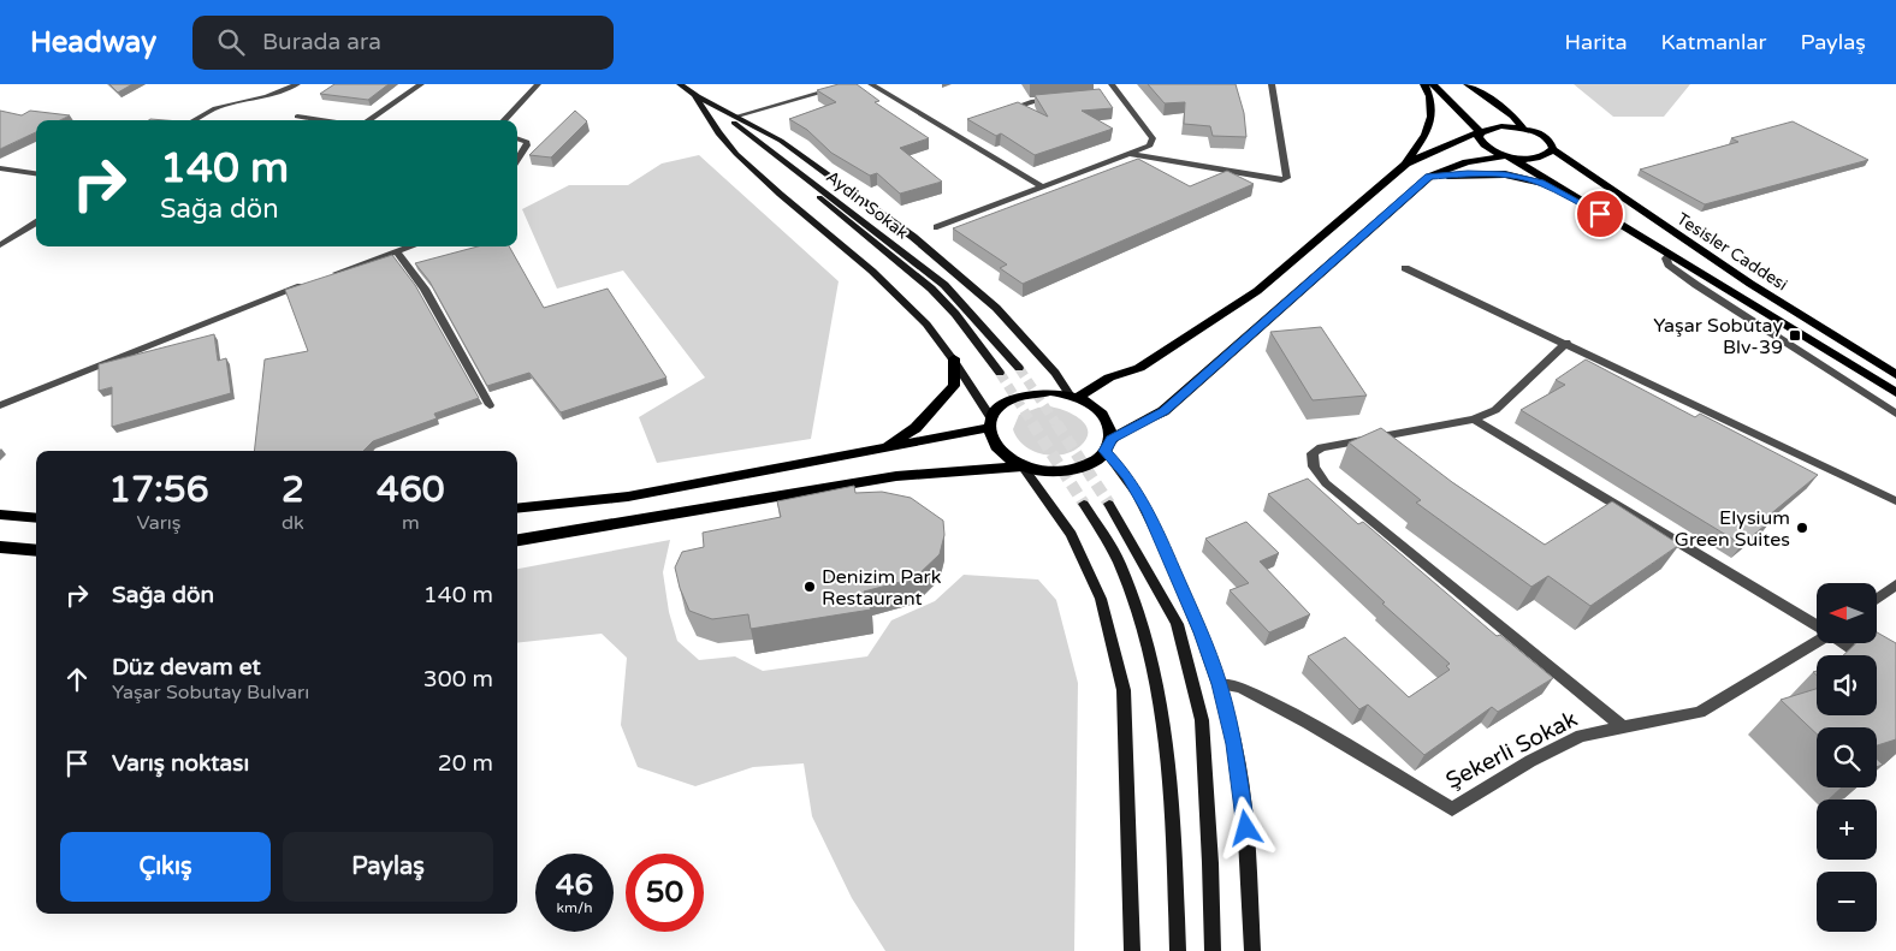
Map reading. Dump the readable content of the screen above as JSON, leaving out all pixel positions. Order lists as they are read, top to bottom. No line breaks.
{"streets":{"main road":["Aydin Sokak","Tesisler Caddesi"],"street":["Şekerli Sokak"]},"places":{"transit":["Yaşar Sobutay Blv-39"],"other":["Elysium Green Suites","Denizim Park Restaurant"]},"north":"left","page":{"header":"Headway","search":"Burada ara","nav":["Harita","Katmanlar","Paylaş"],"turn":["140 m","Sağa dön"],"eta":["17:56","Varış","2","dk","460","m"],"list":[{"name":"Sağa dön","value":"140 m"},{"name":"Düz devam et","note":"Yaşar Sobutay Bulvarı","value":"300 m"},{"name":"Varış noktası","value":"20 m"}],"map_buttons":["+","−"],"buttons":["Çıkış","Paylaş"],"speed":"46 km/h","limit":"50"}}
